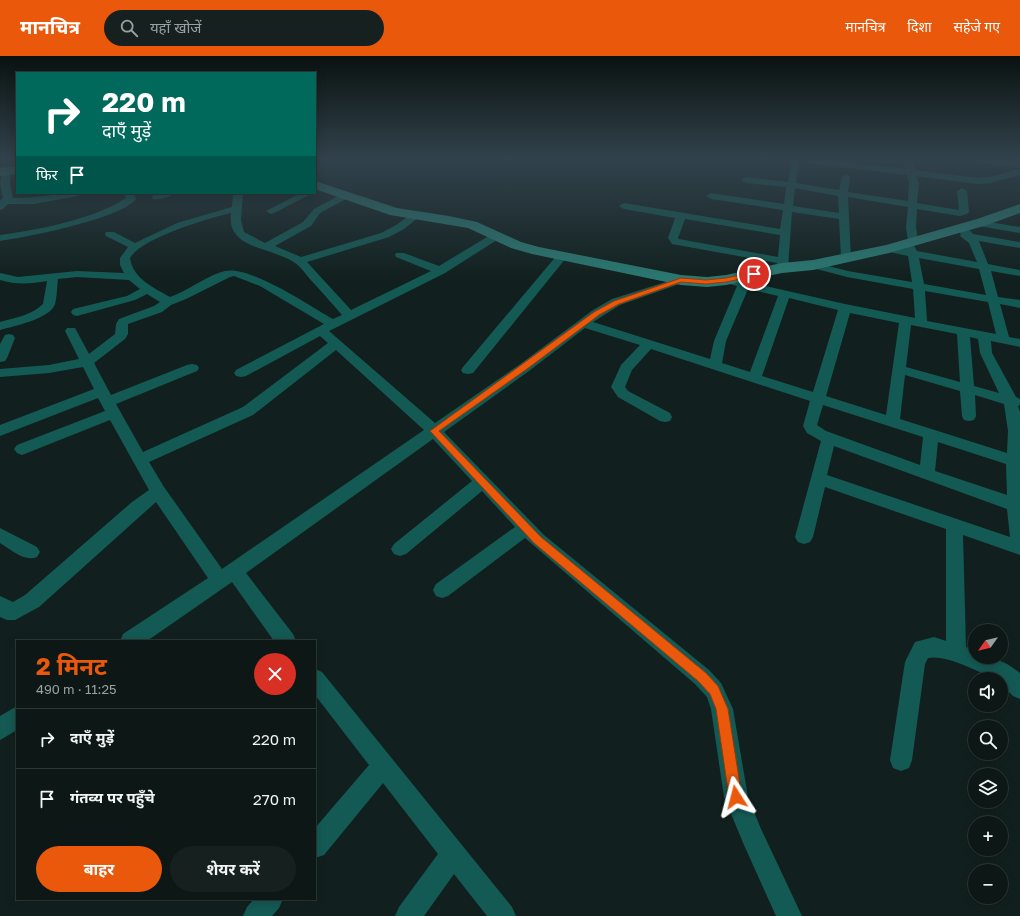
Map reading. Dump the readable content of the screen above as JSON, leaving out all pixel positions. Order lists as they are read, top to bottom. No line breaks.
{"north":"bottom left","page":{"header":"मानचित्र","search":"यहाँ खोजें","nav":["मानचित्र","दिशा","सहेजे गए"],"turn":["220 m","दाएँ मुड़ें"],"then":"फिर","map_buttons":["+","−"],"heading":["2 मिनट","490 m · 11:25"],"list":[{"name":"दाएँ मुड़ें","value":"220 m"},{"name":"गंतव्य पर पहुँचे","value":"270 m"}],"buttons":["बाहर","शेयर करें"]}}
